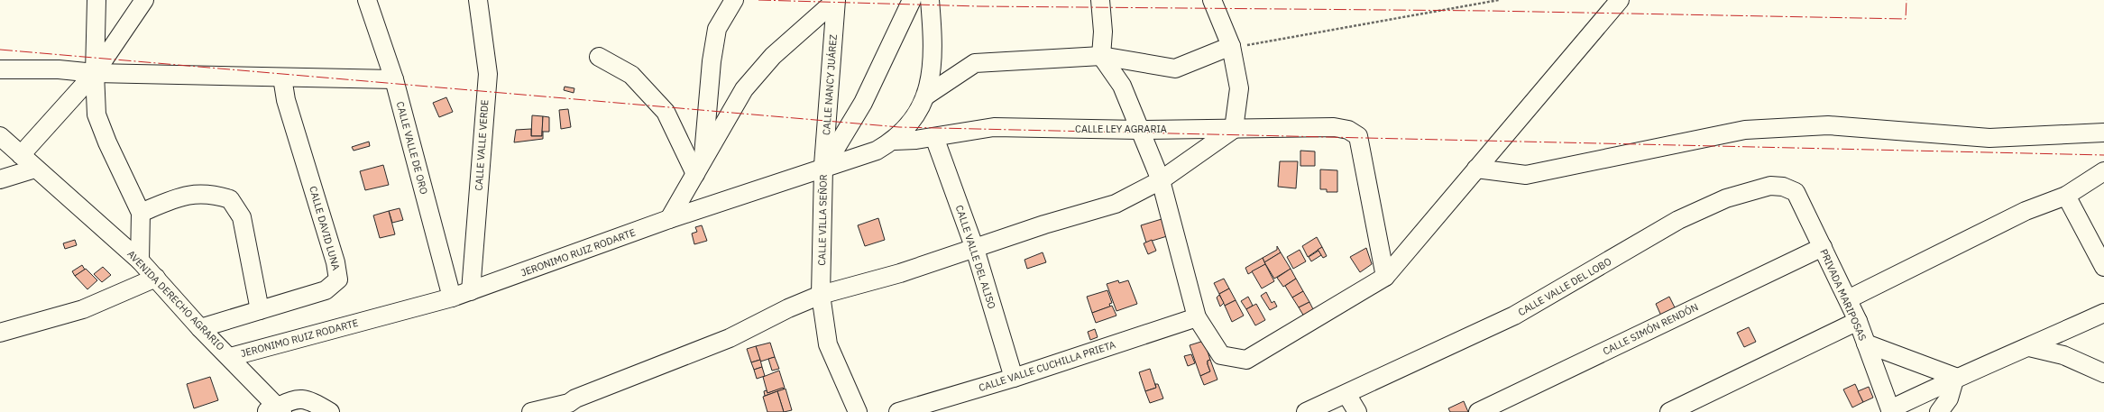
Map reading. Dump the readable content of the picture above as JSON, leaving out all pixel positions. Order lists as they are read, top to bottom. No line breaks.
{"streets":{"street":["CALLE NANCY JUÁREZ","CALLE LEY AGRARIA","CALLE VALLE VERDE","CALLE VALLE DE ORO","CALLE VILLA SEÑOR","CALLE DAVID LUNA","JERONIMO RUIZ RODARTE","CALLE VALLE DEL ALISO","CALLE VALLE DEL LOBO","PRIVADA MARIPOSAS","AVENIDA DERECHO AGRARIO","CALLE SIMÓN RENDÓN","CALLE VALLE CUCHILLA PRIETA"]},"crossings":[["CALLE NANCY JUÁREZ","CALLE VILLA SEÑOR"],["CALLE NANCY JUÁREZ","JERONIMO RUIZ RODARTE"],["CALLE LEY AGRARIA","JERONIMO RUIZ RODARTE"],["CALLE LEY AGRARIA","CALLE VALLE DEL ALISO"],["CALLE VALLE VERDE","JERONIMO RUIZ RODARTE"],["CALLE VALLE DE ORO","JERONIMO RUIZ RODARTE"],["CALLE VILLA SEÑOR","JERONIMO RUIZ RODARTE"],["CALLE DAVID LUNA","AVENIDA DERECHO AGRARIO"],["JERONIMO RUIZ RODARTE","AVENIDA DERECHO AGRARIO"],["CALLE VALLE DEL ALISO","CALLE VALLE CUCHILLA PRIETA"],["CALLE VALLE DEL LOBO","PRIVADA MARIPOSAS"],["PRIVADA MARIPOSAS","CALLE SIMÓN RENDÓN"]]}
